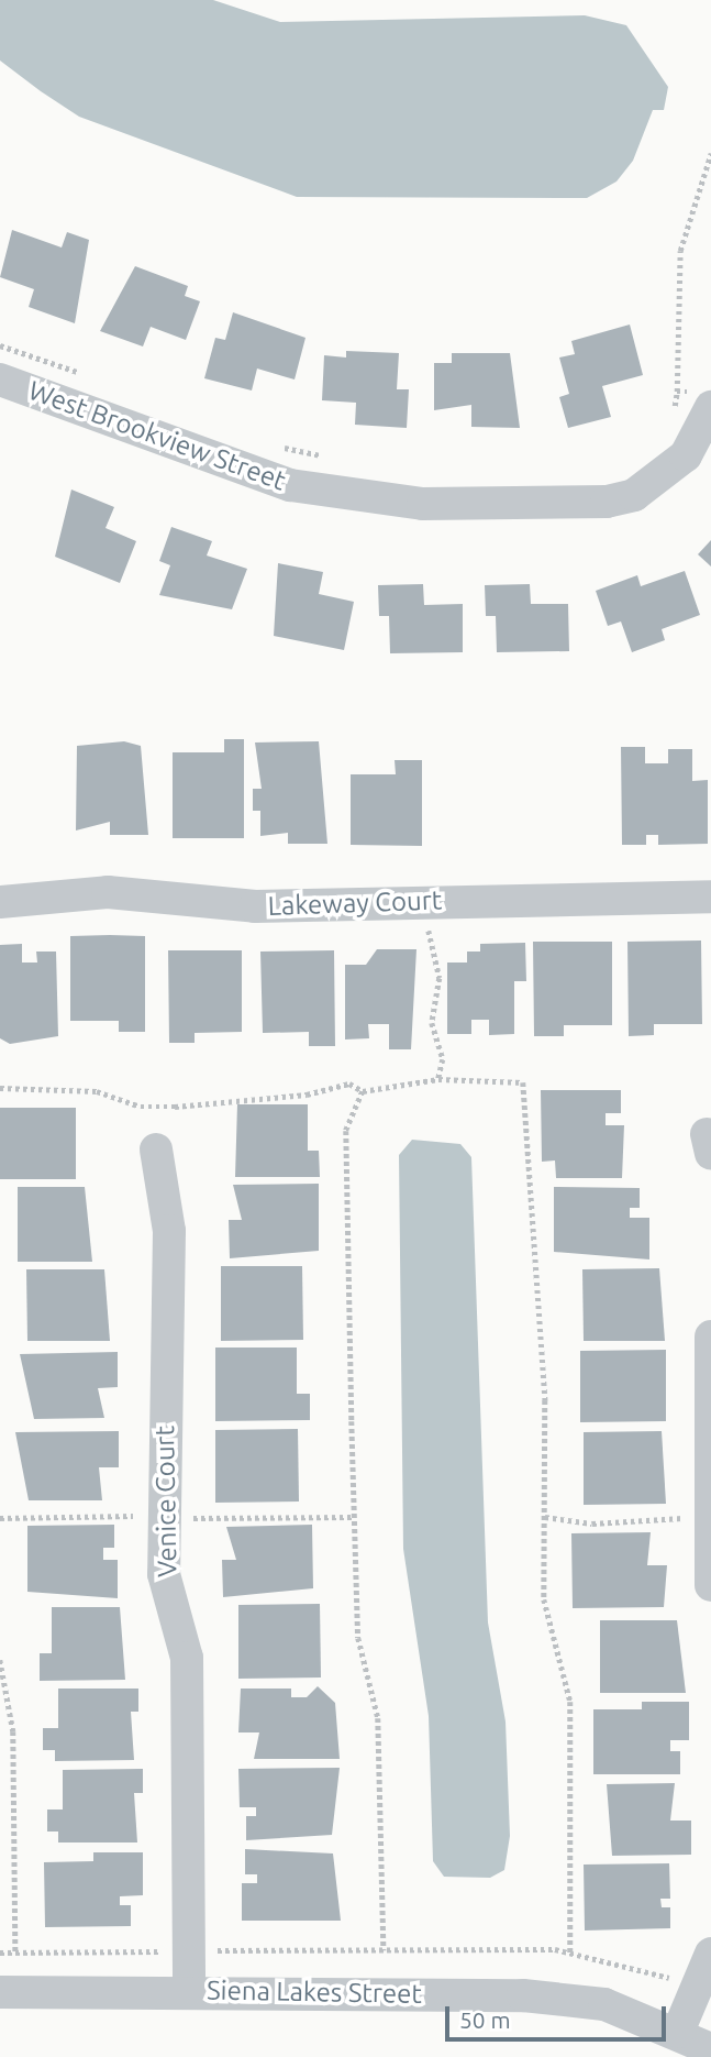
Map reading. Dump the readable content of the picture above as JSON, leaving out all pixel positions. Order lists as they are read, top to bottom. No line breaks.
{"streets":{"street":["West Brookview Street","Lakeway Court","Venice Court","Siena Lakes Street"]},"crossings":[["Venice Court","Siena Lakes Street"]],"scale_bar":"50 m"}
